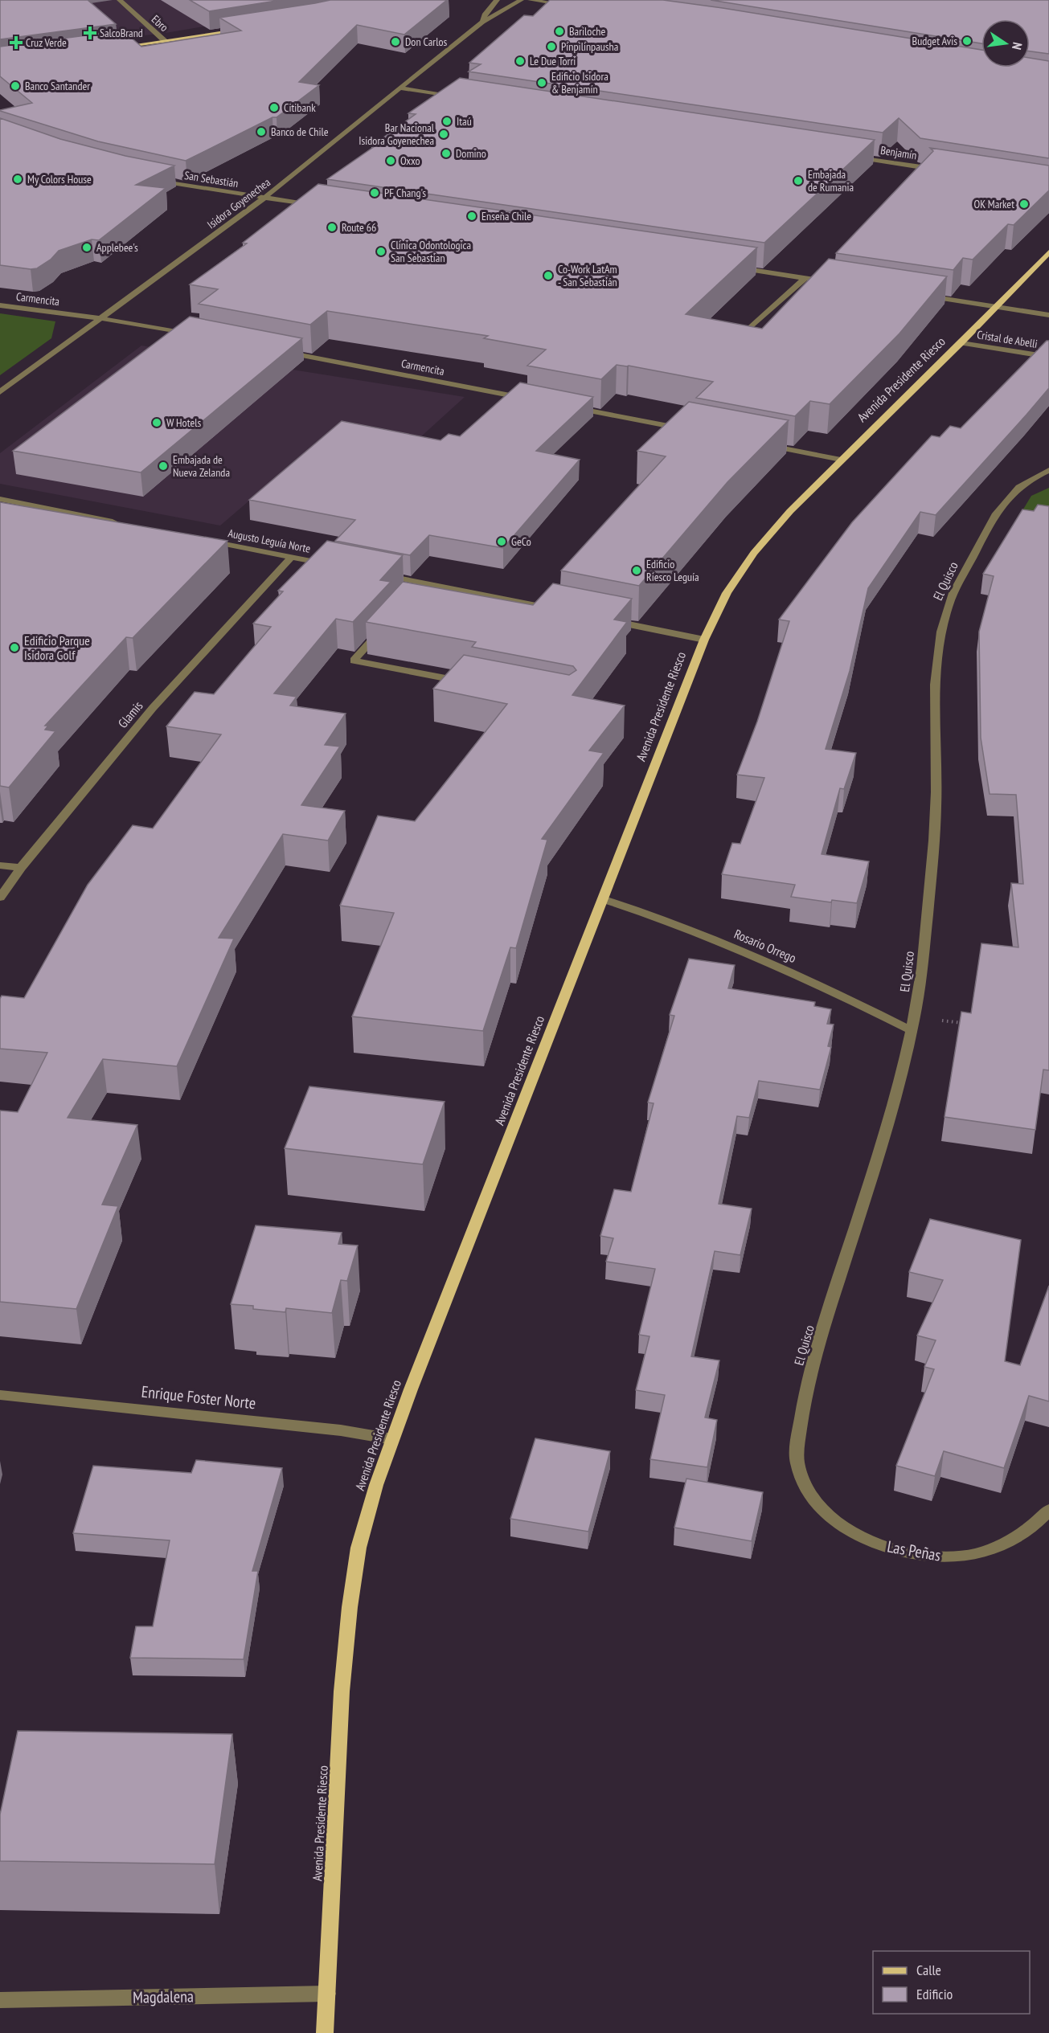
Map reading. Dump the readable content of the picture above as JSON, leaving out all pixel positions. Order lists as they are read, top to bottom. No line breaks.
{"streets":{"main road":["Avenida Presidente Riesco"],"street":["Ebro","Benjamín","San Sebastián","Isidora Goyenechea","Carmencita","Cristal de Abelli","Augusto Leguía Norte","El Quisco","Glamis","Rosario Orrego","Enrique Foster Norte","Las Peñas","Magdalena"]},"crossings":[["San Sebastián","Isidora Goyenechea"],["Isidora Goyenechea","Carmencita"],["Cristal de Abelli","Avenida Presidente Riesco"],["Avenida Presidente Riesco","Rosario Orrego"],["Avenida Presidente Riesco","Enrique Foster Norte"],["Avenida Presidente Riesco","Magdalena"],["Augusto Leguía Norte","Glamis"],["El Quisco","Rosario Orrego"],["El Quisco","Las Peñas"]],"places":{"other":["Bariloche","Budget Avis","Don Carlos","Pinpilinpausha","Le Due Torri","Edificio Isidora & Benjamín","Banco Santander","Citibank","Itaú","Banco de Chile","Bar Nacional Isidora Goyenechea","Domino","Oxxo","My Colors House","Embajada de Rumania","PF Chang's","OK Market","Enseña Chile","Route 66","Applebee's","Clinica Odontologica San Sebastian","Co-Work LatAm - San Sebastián","W Hotels","Embajada de Nueva Zelanda","GeCo","Edificio Riesco Leguía","Edificio Parque Isidora Golf"],"health":["SalcoBrand","Cruz Verde"]},"legend":["Calle","Edificio"],"north":"right"}
